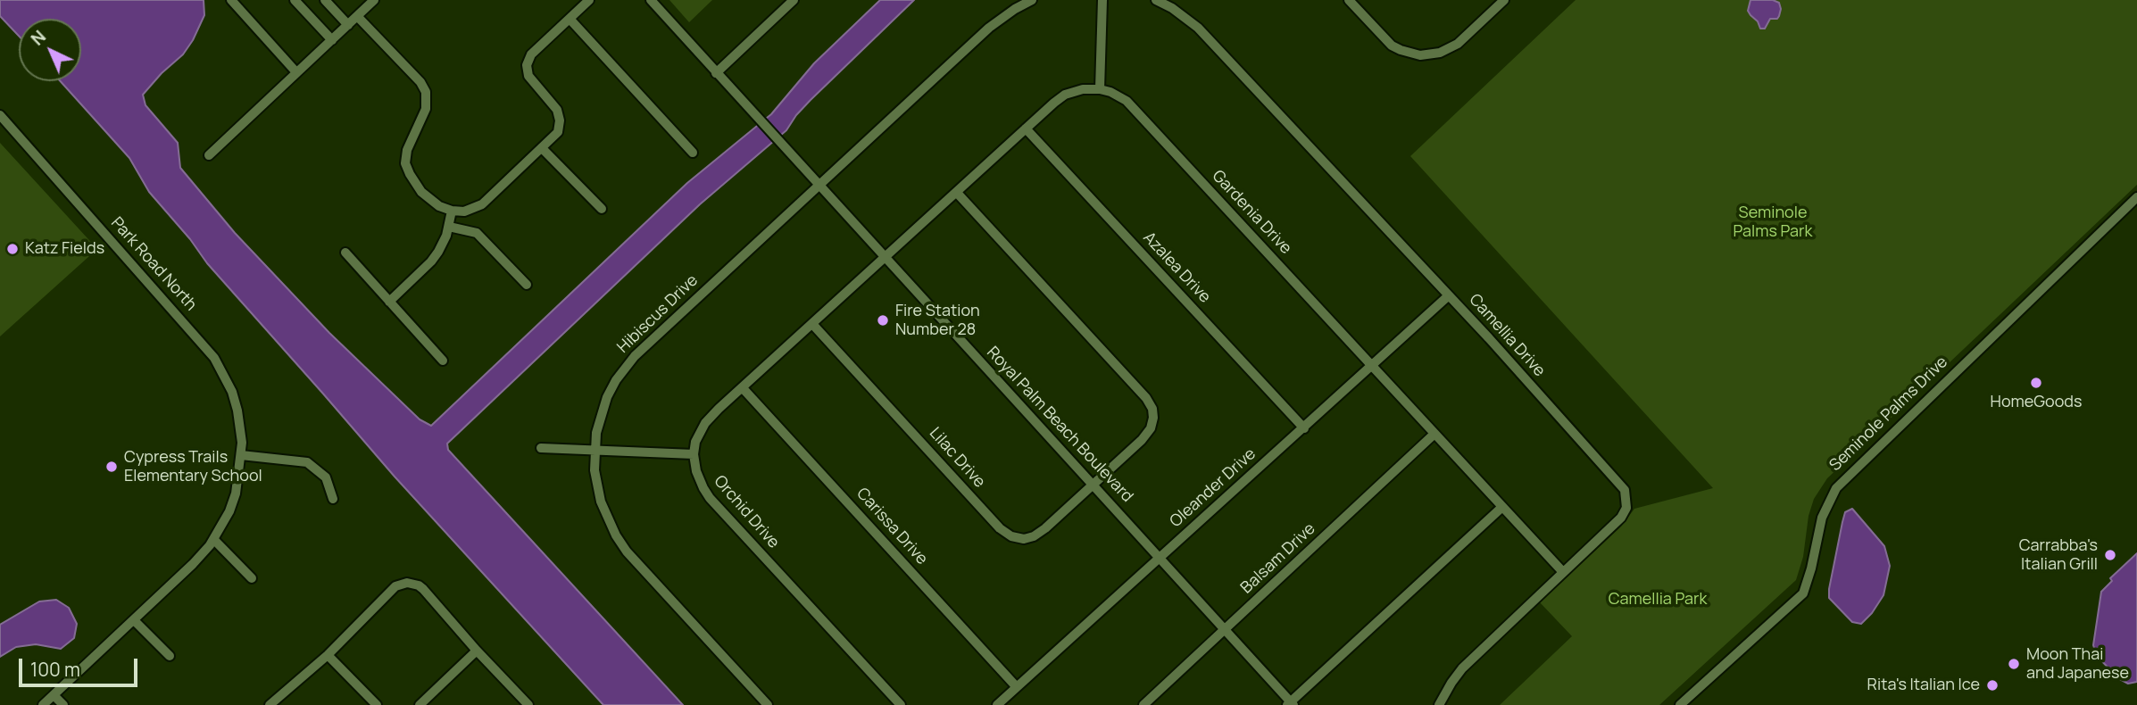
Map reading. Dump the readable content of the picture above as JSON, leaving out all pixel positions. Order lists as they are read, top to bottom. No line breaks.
{"streets":{"street":["Gardenia Drive","Park Road North","Azalea Drive","Hibiscus Drive","Camellia Drive","Seminole Palms Drive","Royal Palm Beach Boulevard","Lilac Drive","Oleander Drive","Orchid Drive","Carissa Drive","Balsam Drive"]},"crossings":[["Gardenia Drive","Camellia Drive"],["Gardenia Drive","Oleander Drive"],["Gardenia Drive","Balsam Drive"],["Azalea Drive","Oleander Drive"],["Hibiscus Drive","Royal Palm Beach Boulevard"],["Camellia Drive","Oleander Drive"],["Royal Palm Beach Boulevard","Lilac Drive"],["Royal Palm Beach Boulevard","Oleander Drive"],["Royal Palm Beach Boulevard","Balsam Drive"],["Oleander Drive","Carissa Drive"]],"parks":["Seminole Palms Park","Camellia Park"],"places":["Katz Fields","Fire Station Number 28","HomeGoods","Cypress Trails Elementary School","Carrabba's Italian Grill","Moon Thai and Japanese","Rita's Italian Ice"],"scale_bar":"100 m","north":"top left"}
